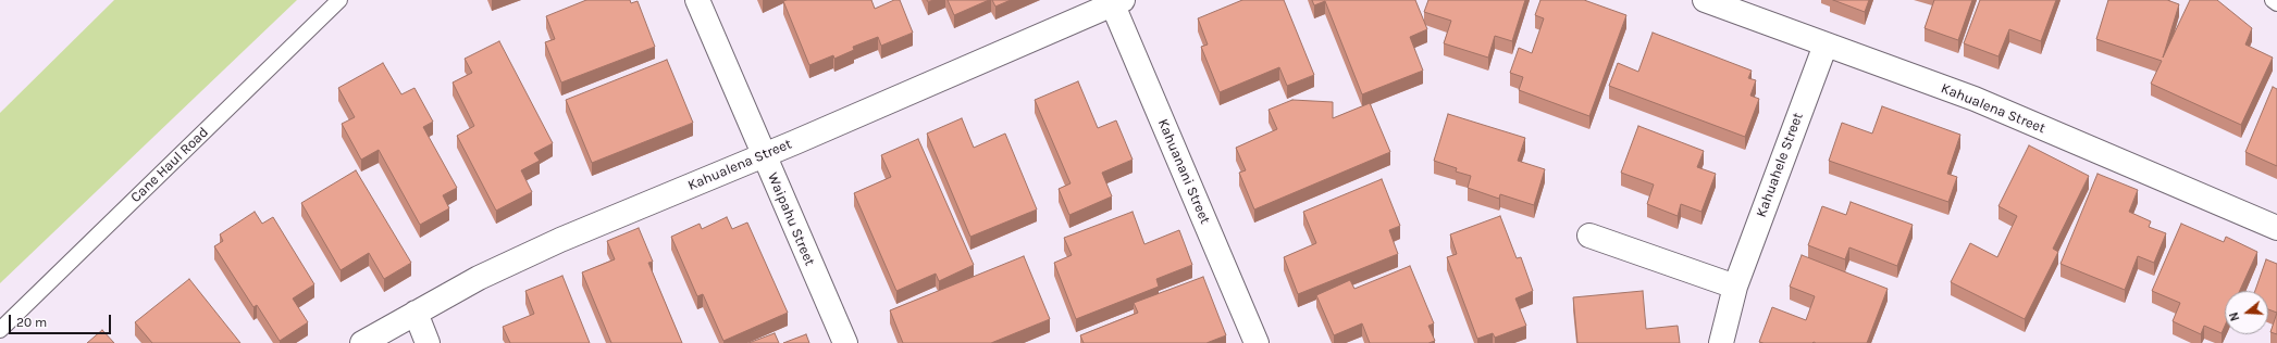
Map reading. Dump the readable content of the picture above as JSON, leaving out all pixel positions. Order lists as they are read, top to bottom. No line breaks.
{"streets":{"street":["Kahualena Street","Kahuahele Street","Kahuanani Street","Waipahu Street"],"lane":["Cane Haul Road"]},"crossings":[["Kahualena Street","Kahuahele Street"],["Kahualena Street","Kahuanani Street"],["Kahualena Street","Waipahu Street"]],"scale_bar":"20 m","north":"left"}
